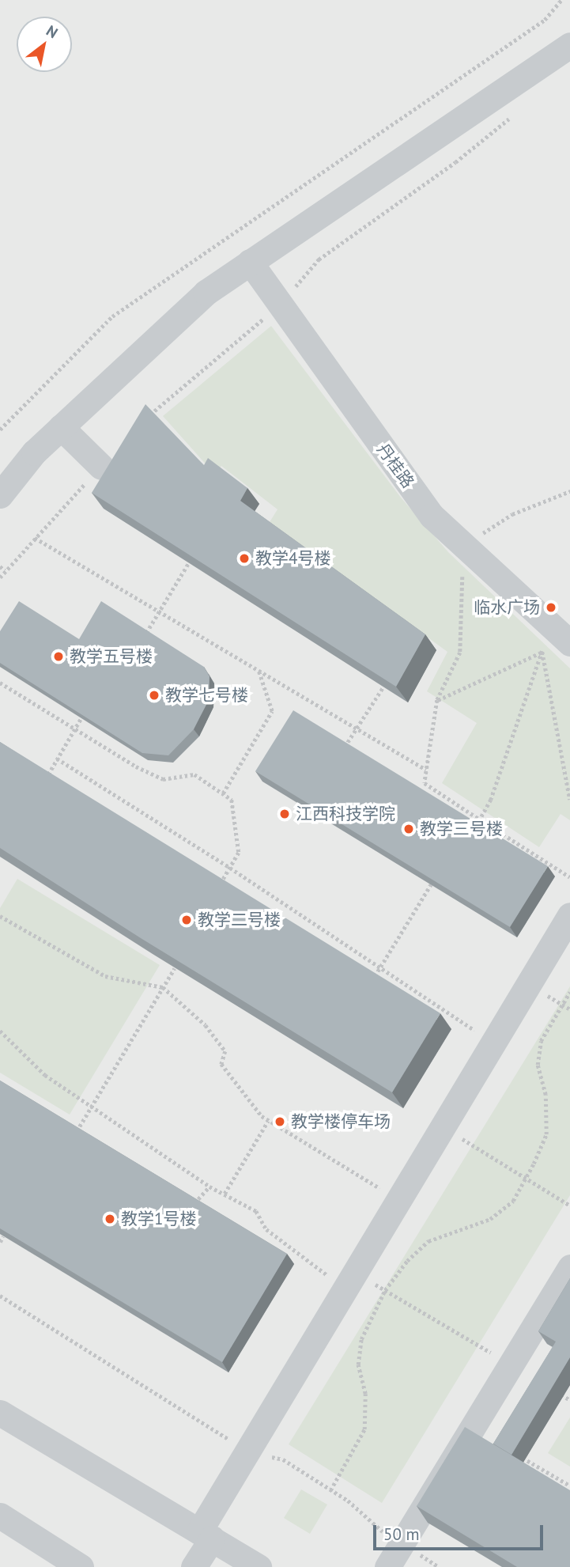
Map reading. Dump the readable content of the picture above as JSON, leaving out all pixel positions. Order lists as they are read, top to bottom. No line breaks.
{"streets":{"street":["丹桂路"]},"places":["教学4号楼","临水广场","教学五号楼","教学七号楼","江西科技学院","教学三号楼","教学二号楼","教学楼停车场","教学1号楼"],"scale_bar":"50 m","north":"top right"}
